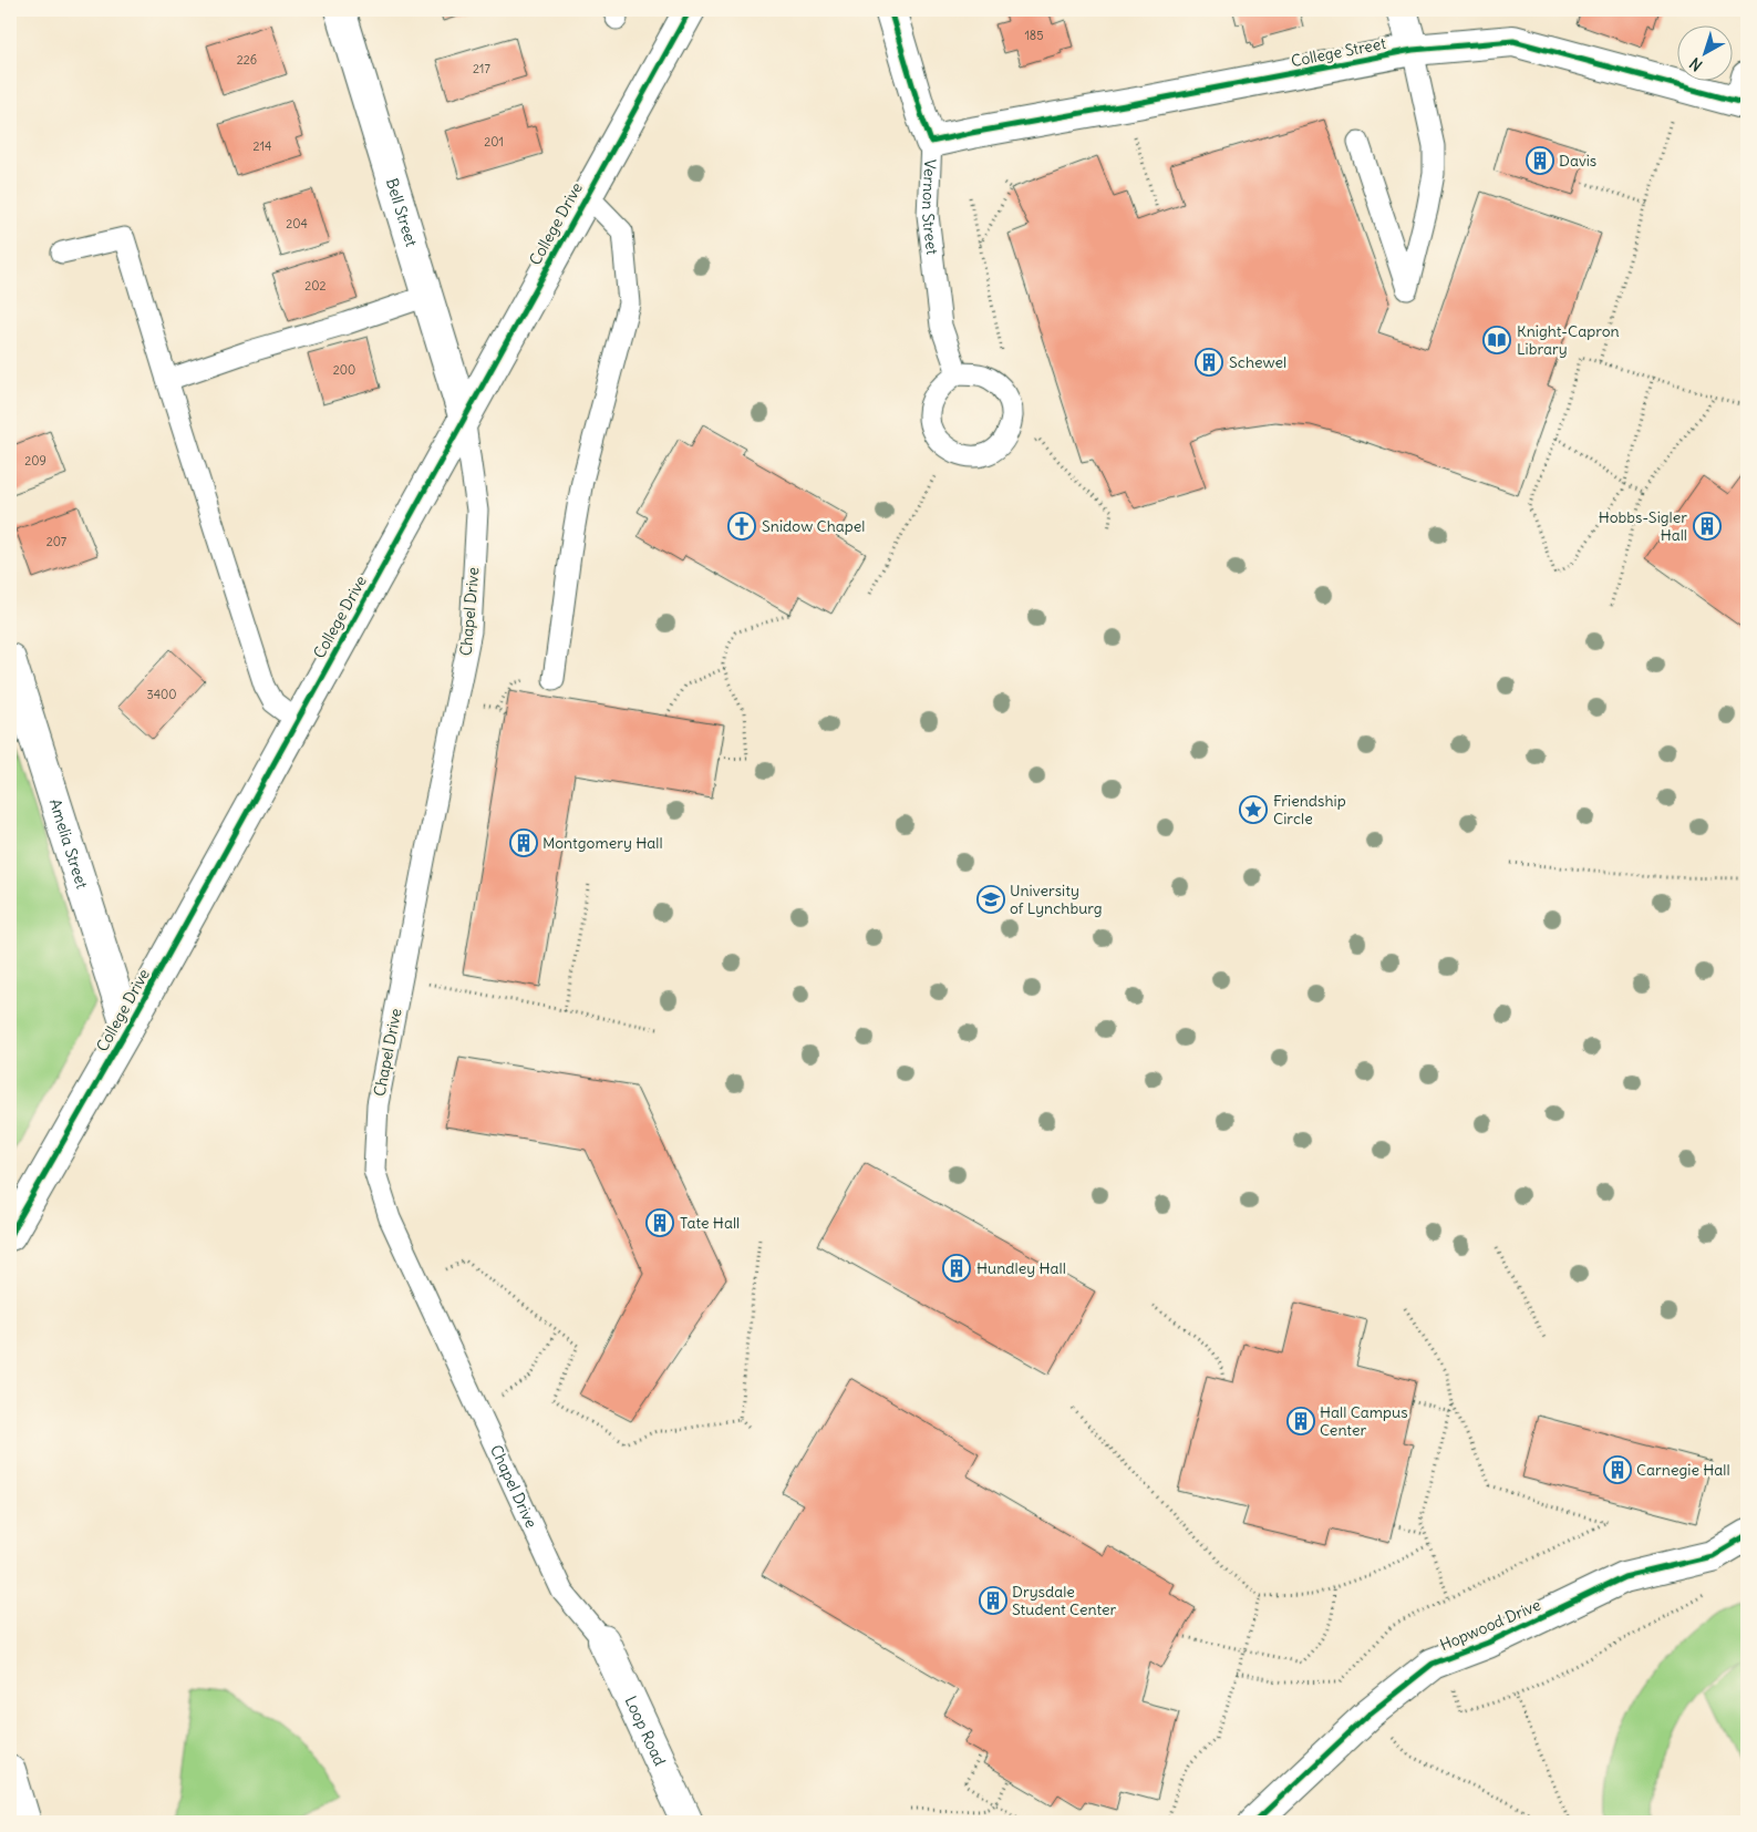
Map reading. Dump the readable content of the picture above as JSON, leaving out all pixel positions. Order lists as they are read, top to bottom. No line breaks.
{"streets":{"street":["College Street","Vernon Street","Bell Street","College Drive","Amelia Street","Hopwood Drive","Loop Road"],"lane":["Chapel Drive"]},"crossings":[["College Street","Vernon Street"],["Bell Street","College Drive"],["Bell Street","Chapel Drive"],["College Drive","Chapel Drive"],["College Drive","Amelia Street"],["Chapel Drive","Loop Road"]],"places":{"building":["Davis","Schewel","Hobbs-Sigler Hall","Montgomery Hall","Tate Hall","Hundley Hall","Hall Campus Center","Carnegie Hall","Drysdale Student Center"],"library":["Knight-Capron Library"],"church":["Snidow Chapel"],"place":["Friendship Circle"],"school or university":["University of Lynchburg"]},"house_numbers":["185","226","217","201","214","204","202","200","209","207","3400"],"north":"bottom left"}
